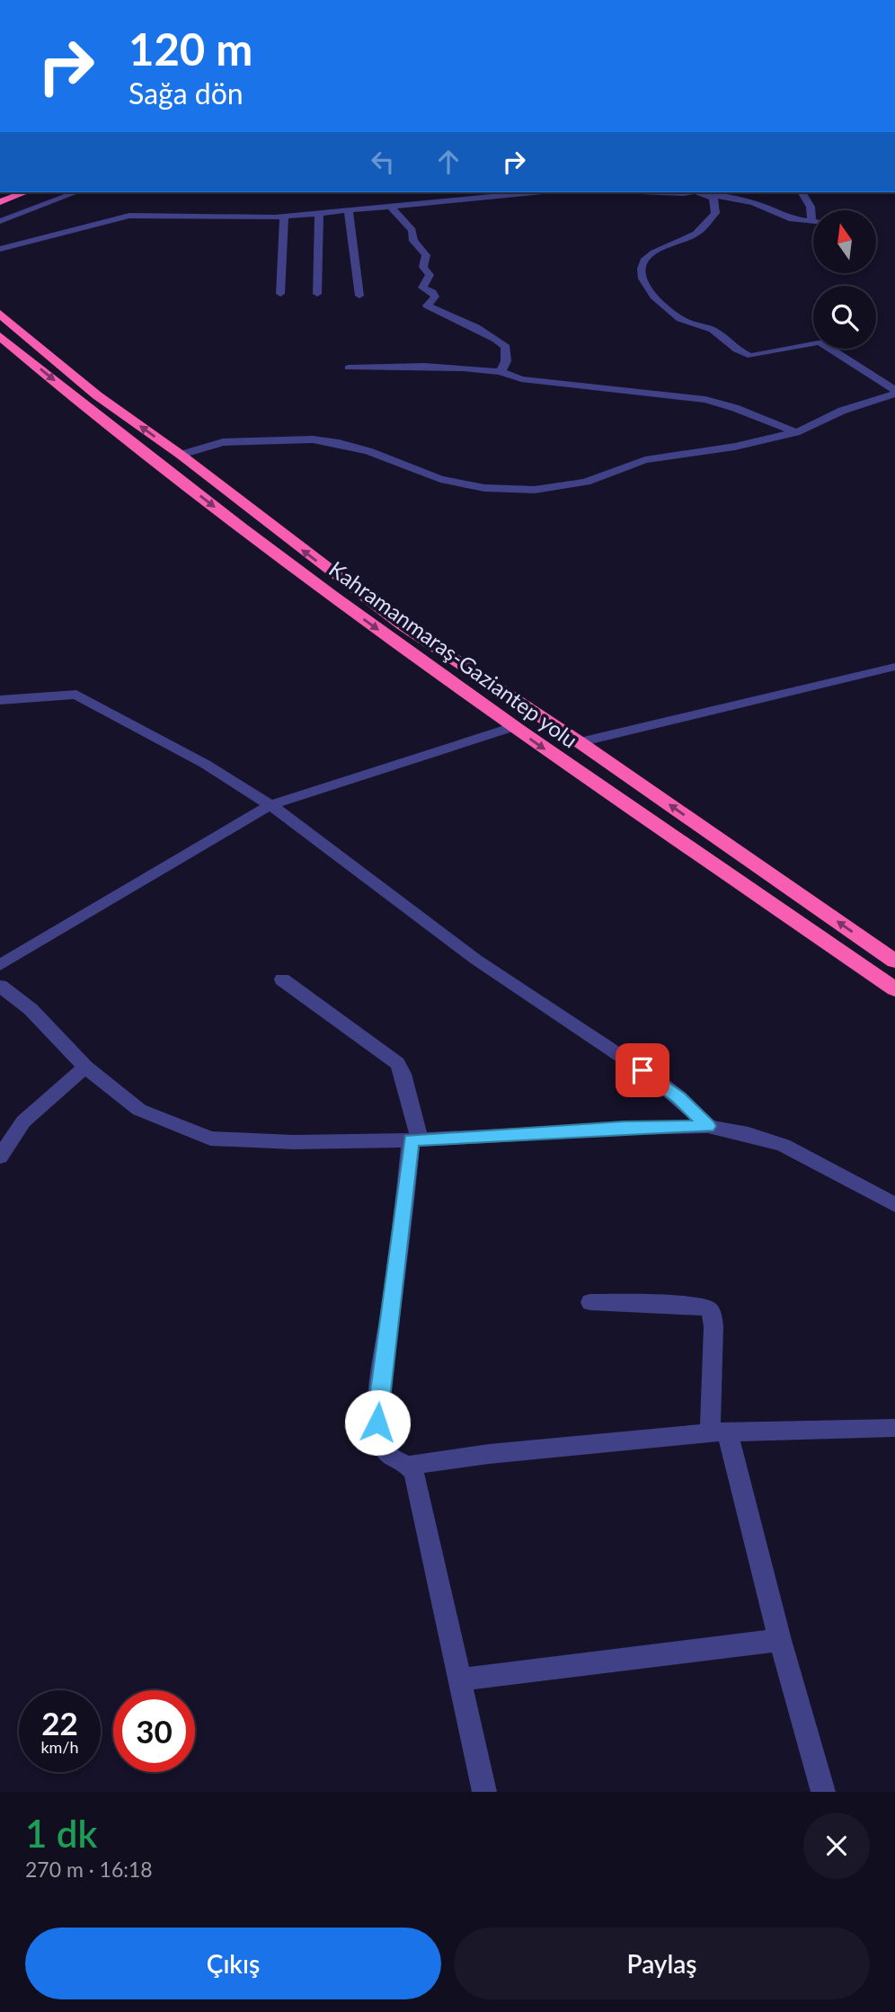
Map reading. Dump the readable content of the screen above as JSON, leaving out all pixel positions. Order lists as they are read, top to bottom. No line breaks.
{"streets":{"highway":["Kahramanmaraş-Gaziantep yolu"]},"north":"top","page":{"turn":["120 m","Sağa dön"],"speed":"22 km/h","limit":"30","heading":["1 dk","270 m · 16:18"],"buttons":["Çıkış","Paylaş"]}}
